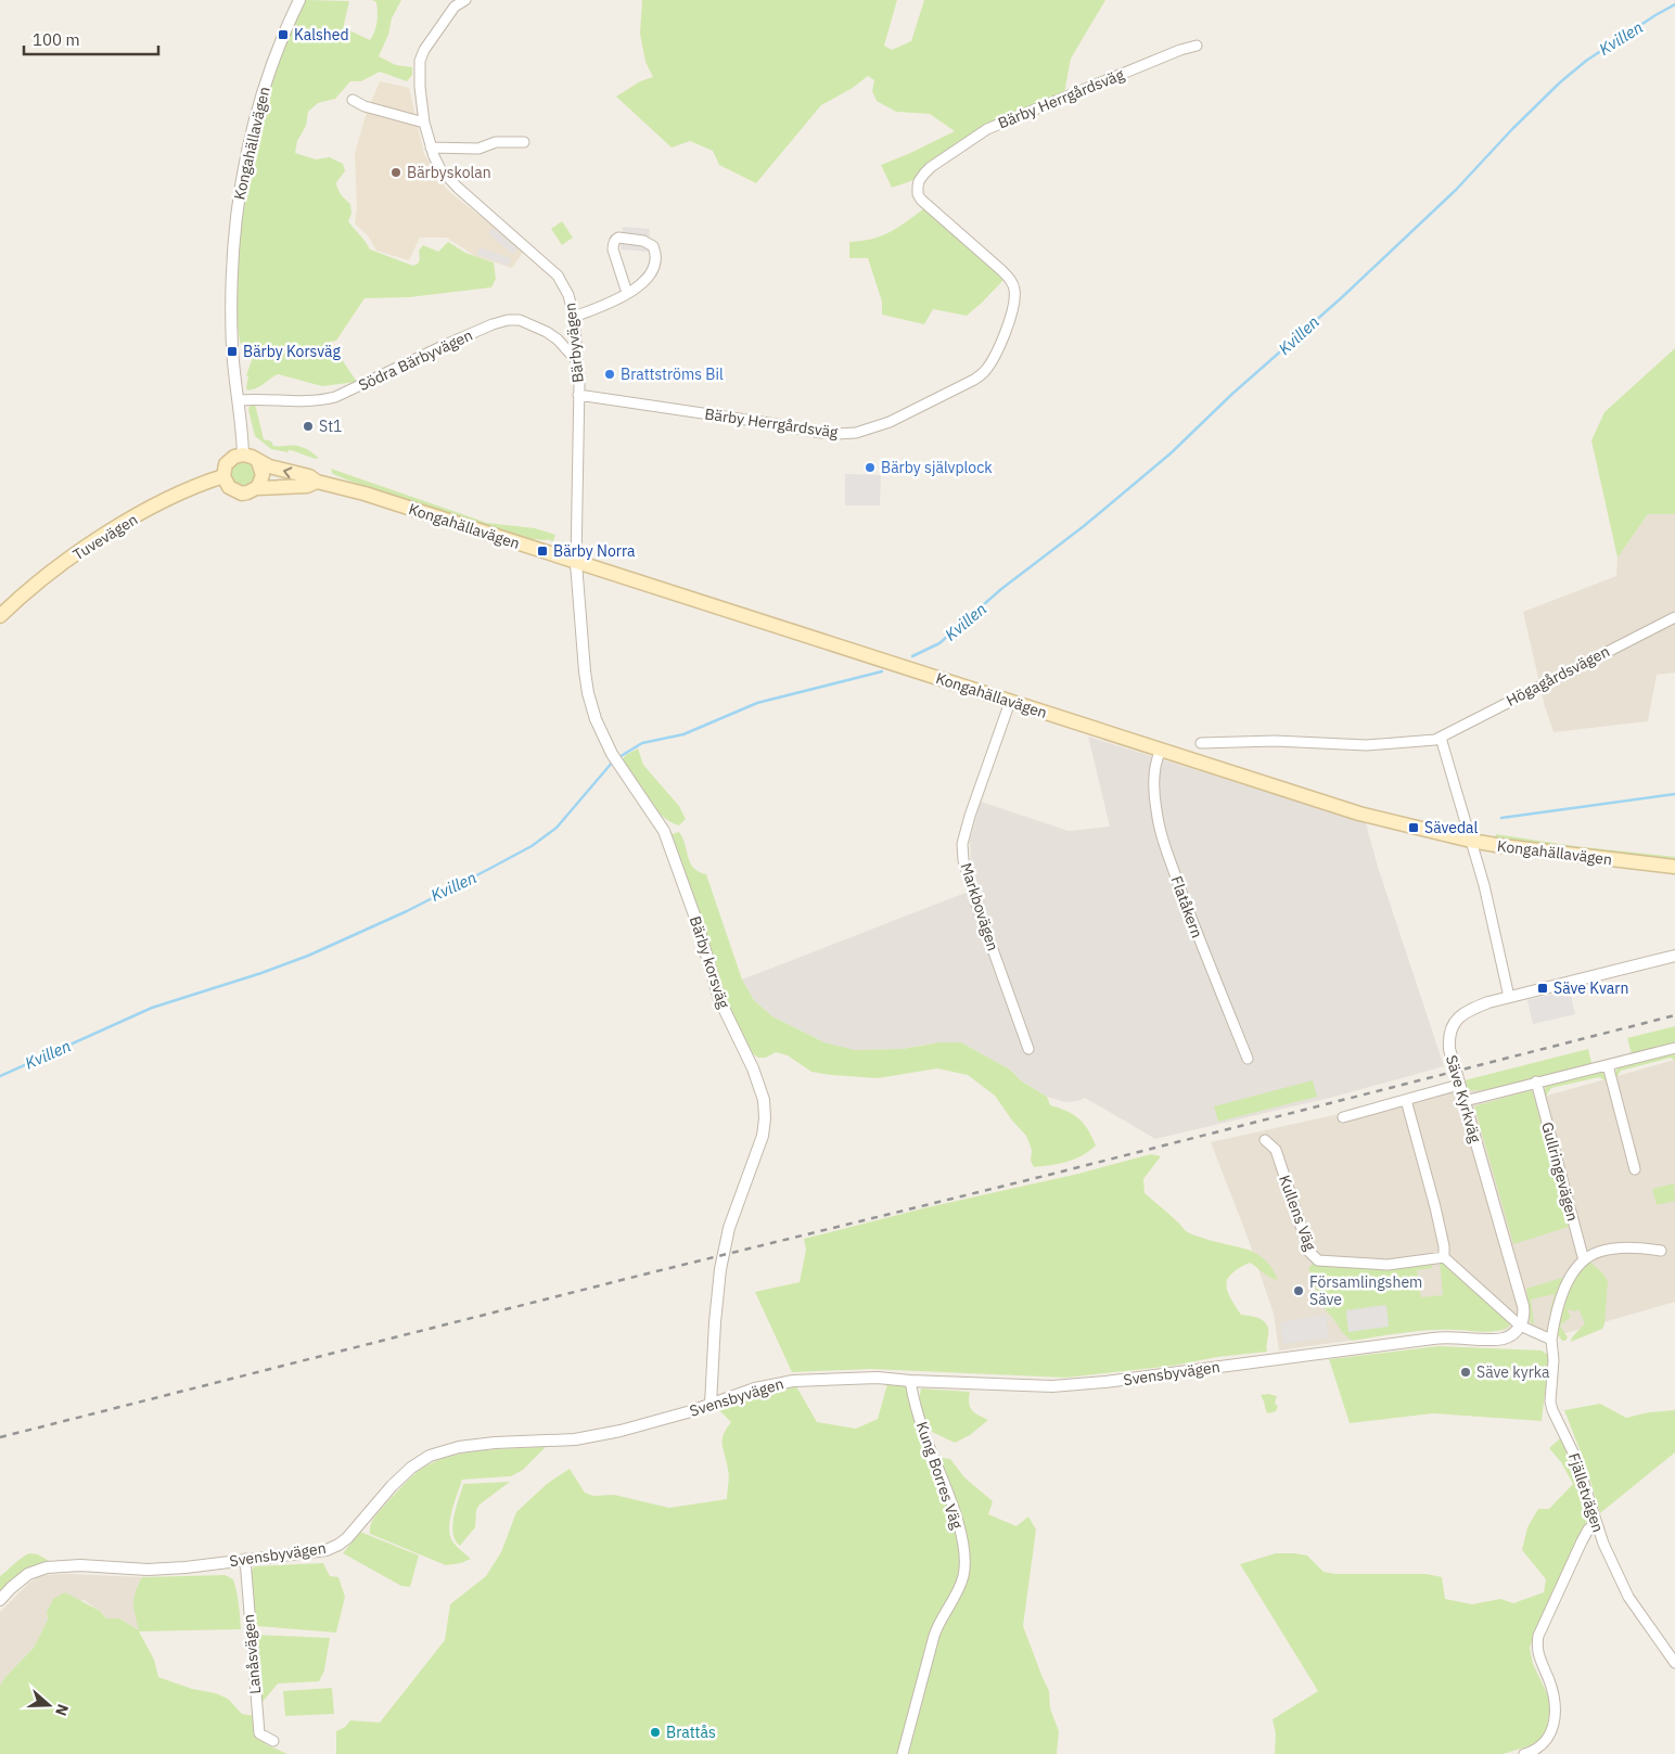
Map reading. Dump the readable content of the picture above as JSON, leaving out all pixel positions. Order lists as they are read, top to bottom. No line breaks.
{"streets":{"main road":["Kongahällavägen","Tuvevägen"],"street":["Bärby Herrgårdsväg","Bärbyvägen","Södra Bärbyvägen","Högagårdsvägen","Markbovägen","Flatåkern","Bärby korsväg","Säve Kyrkväg","Gullringevägen","Kullens Väg","Svensbyvägen","Kung Borres Väg","Fjälletvägen","Lanåsvägen"]},"crossings":[["Bärby Herrgårdsväg","Bärbyvägen"],["Kongahällavägen","Bärbyvägen"],["Kongahällavägen","Södra Bärbyvägen"],["Kongahällavägen","Tuvevägen"],["Kongahällavägen","Markbovägen"],["Kongahällavägen","Flatåkern"],["Kongahällavägen","Bärby korsväg"],["Bärbyvägen","Södra Bärbyvägen"],["Bärbyvägen","Bärby korsväg"],["Bärby korsväg","Svensbyvägen"],["Säve Kyrkväg","Svensbyvägen"],["Gullringevägen","Fjälletvägen"],["Svensbyvägen","Kung Borres Väg"],["Svensbyvägen","Lanåsvägen"]],"water":["Kvillen"],"places":{"transit":["Kalshed","Bärby Korsväg","Bärby Norra","Sävedal","Säve Kvarn"],"other":["Bärbyskolan","Brattströms Bil","St1","Bärby självplock","Församlingshem Säve","Säve kyrka","Brattås"]},"scale_bar":"100 m","north":"right"}
